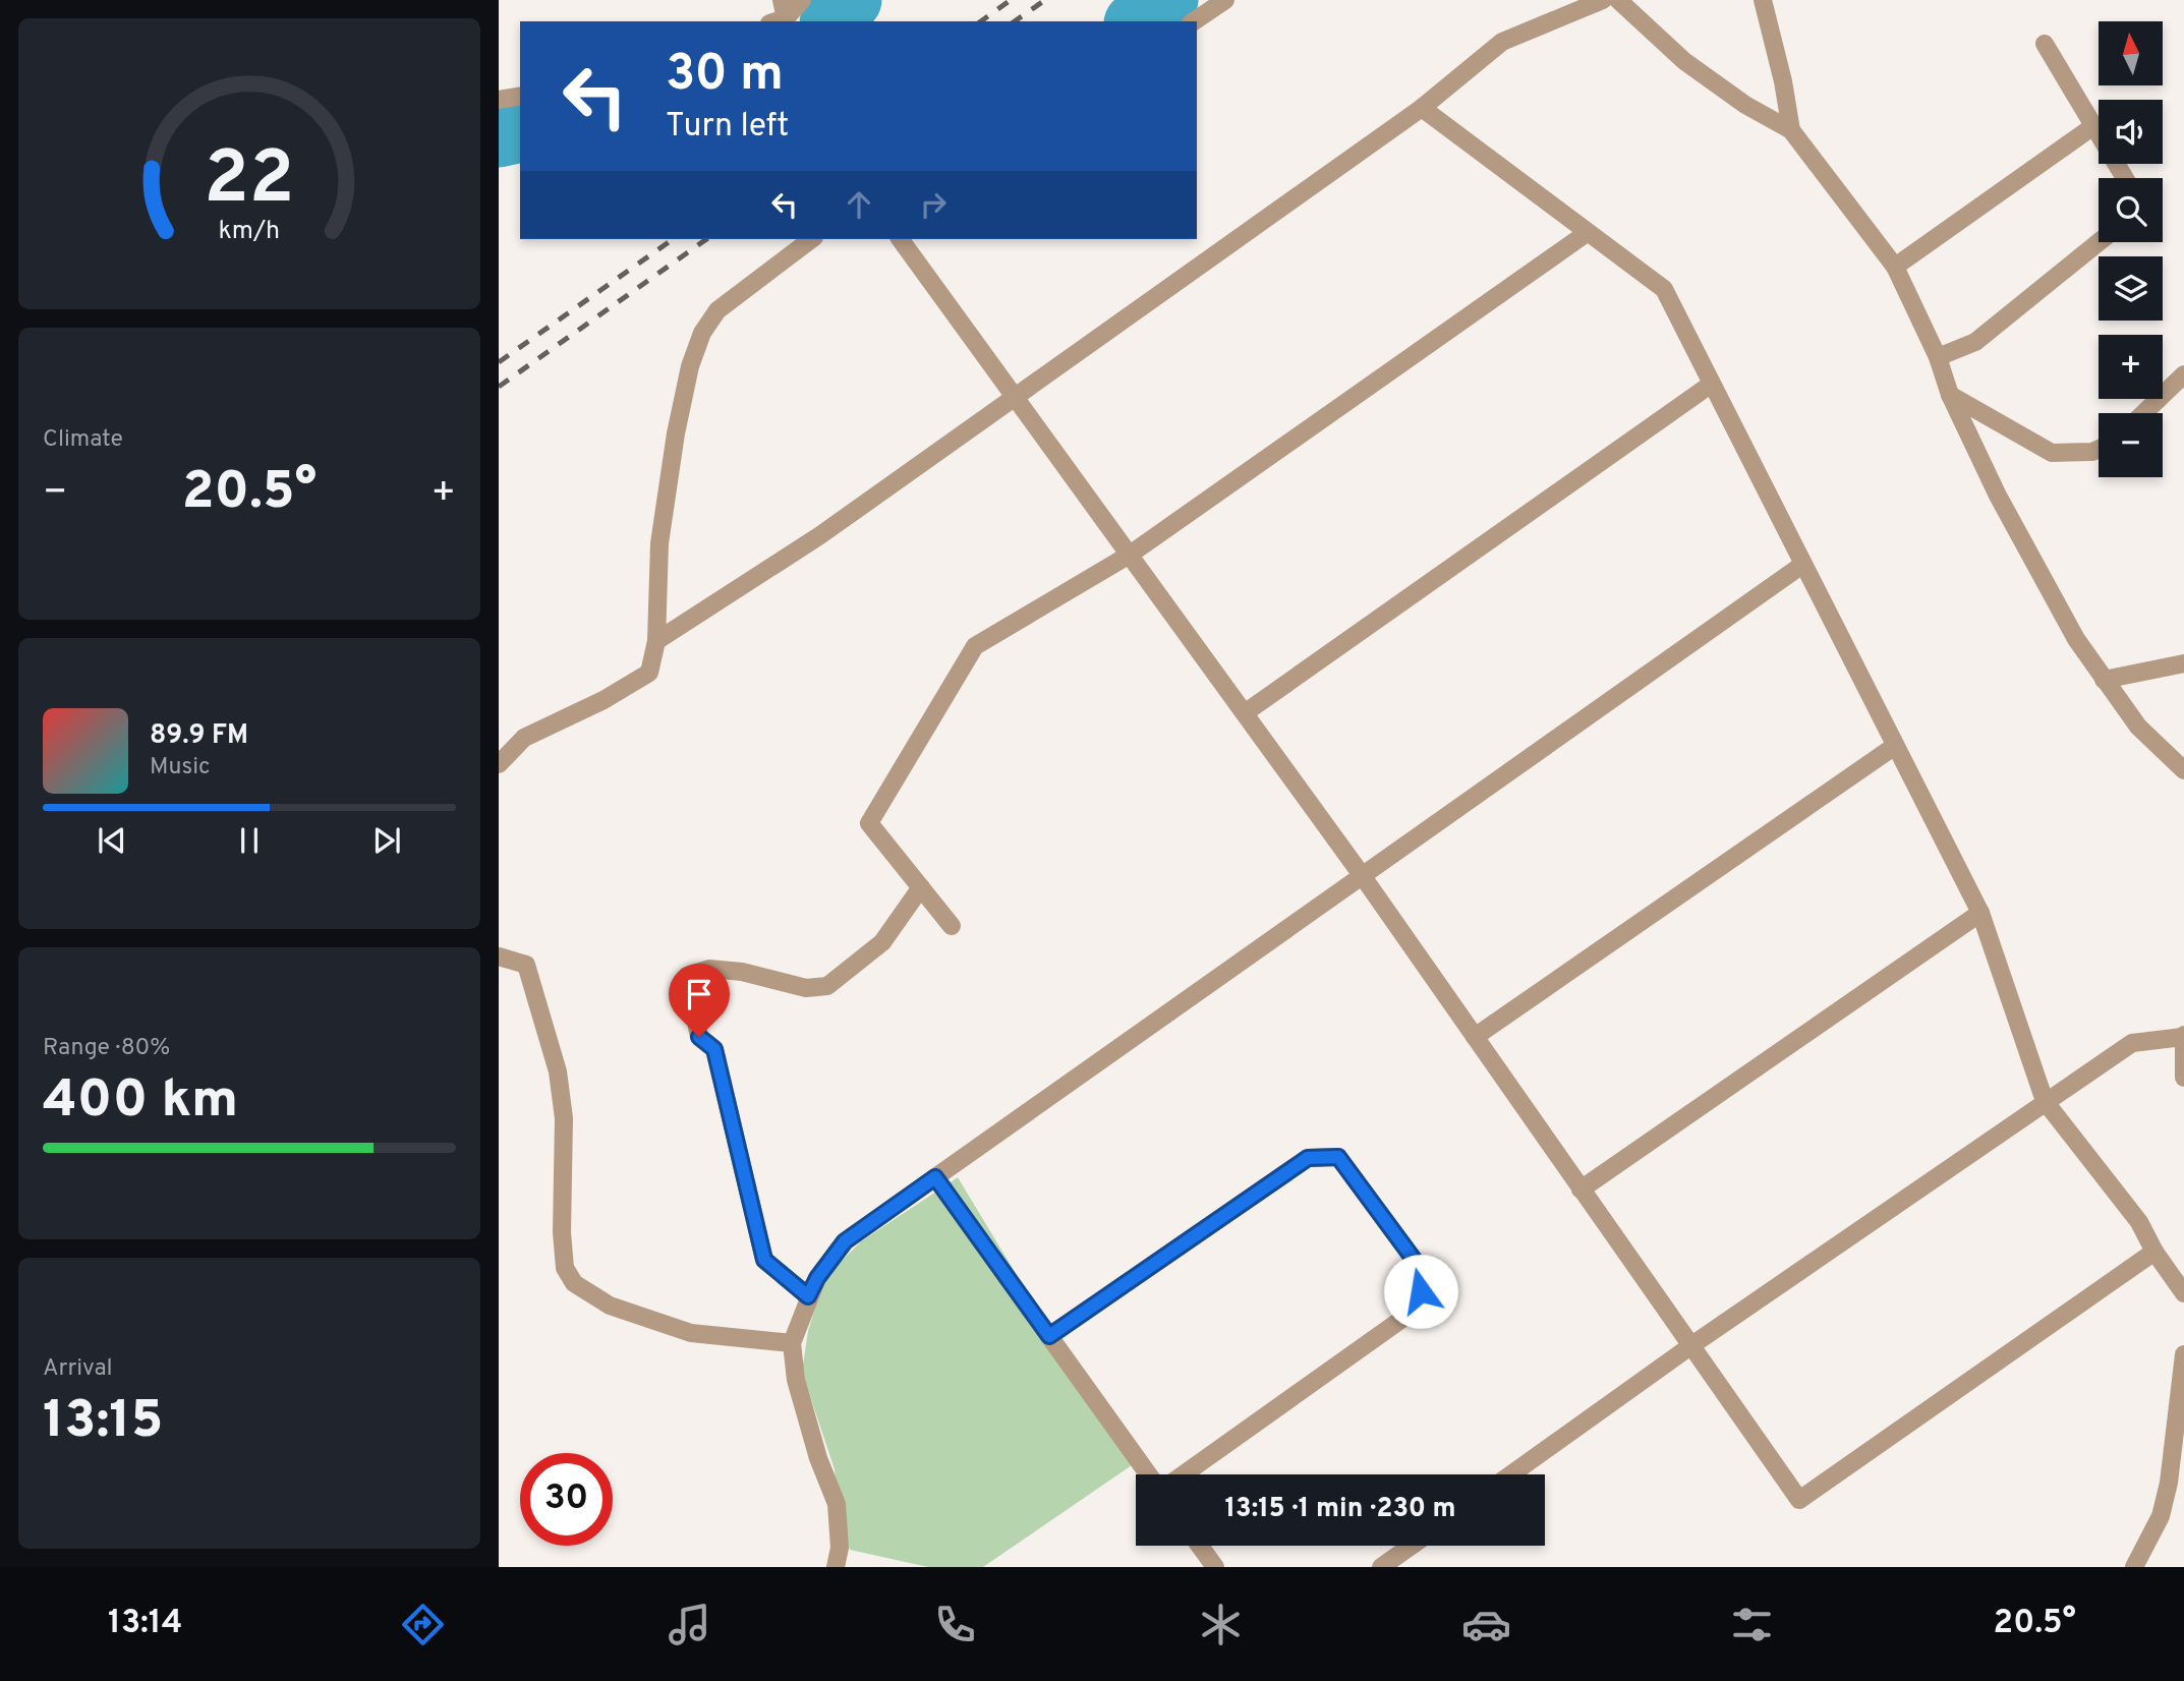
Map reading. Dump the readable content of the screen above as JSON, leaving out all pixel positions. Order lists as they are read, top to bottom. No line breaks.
{"north":"top","page":{"map_buttons":["+","−"],"turn":["30 m","Turn left"],"tile":["Climate",["Range · 80%","400 km"],["Arrival","13:15"]],"heat":["−","20.5°","+"],"song":["89.9 FM","Music"],"limit":"30","trip":"13:15 · 1 min · 230 m","tabs":["13:14","20.5°"],"gauge":["22","km/h"]}}
